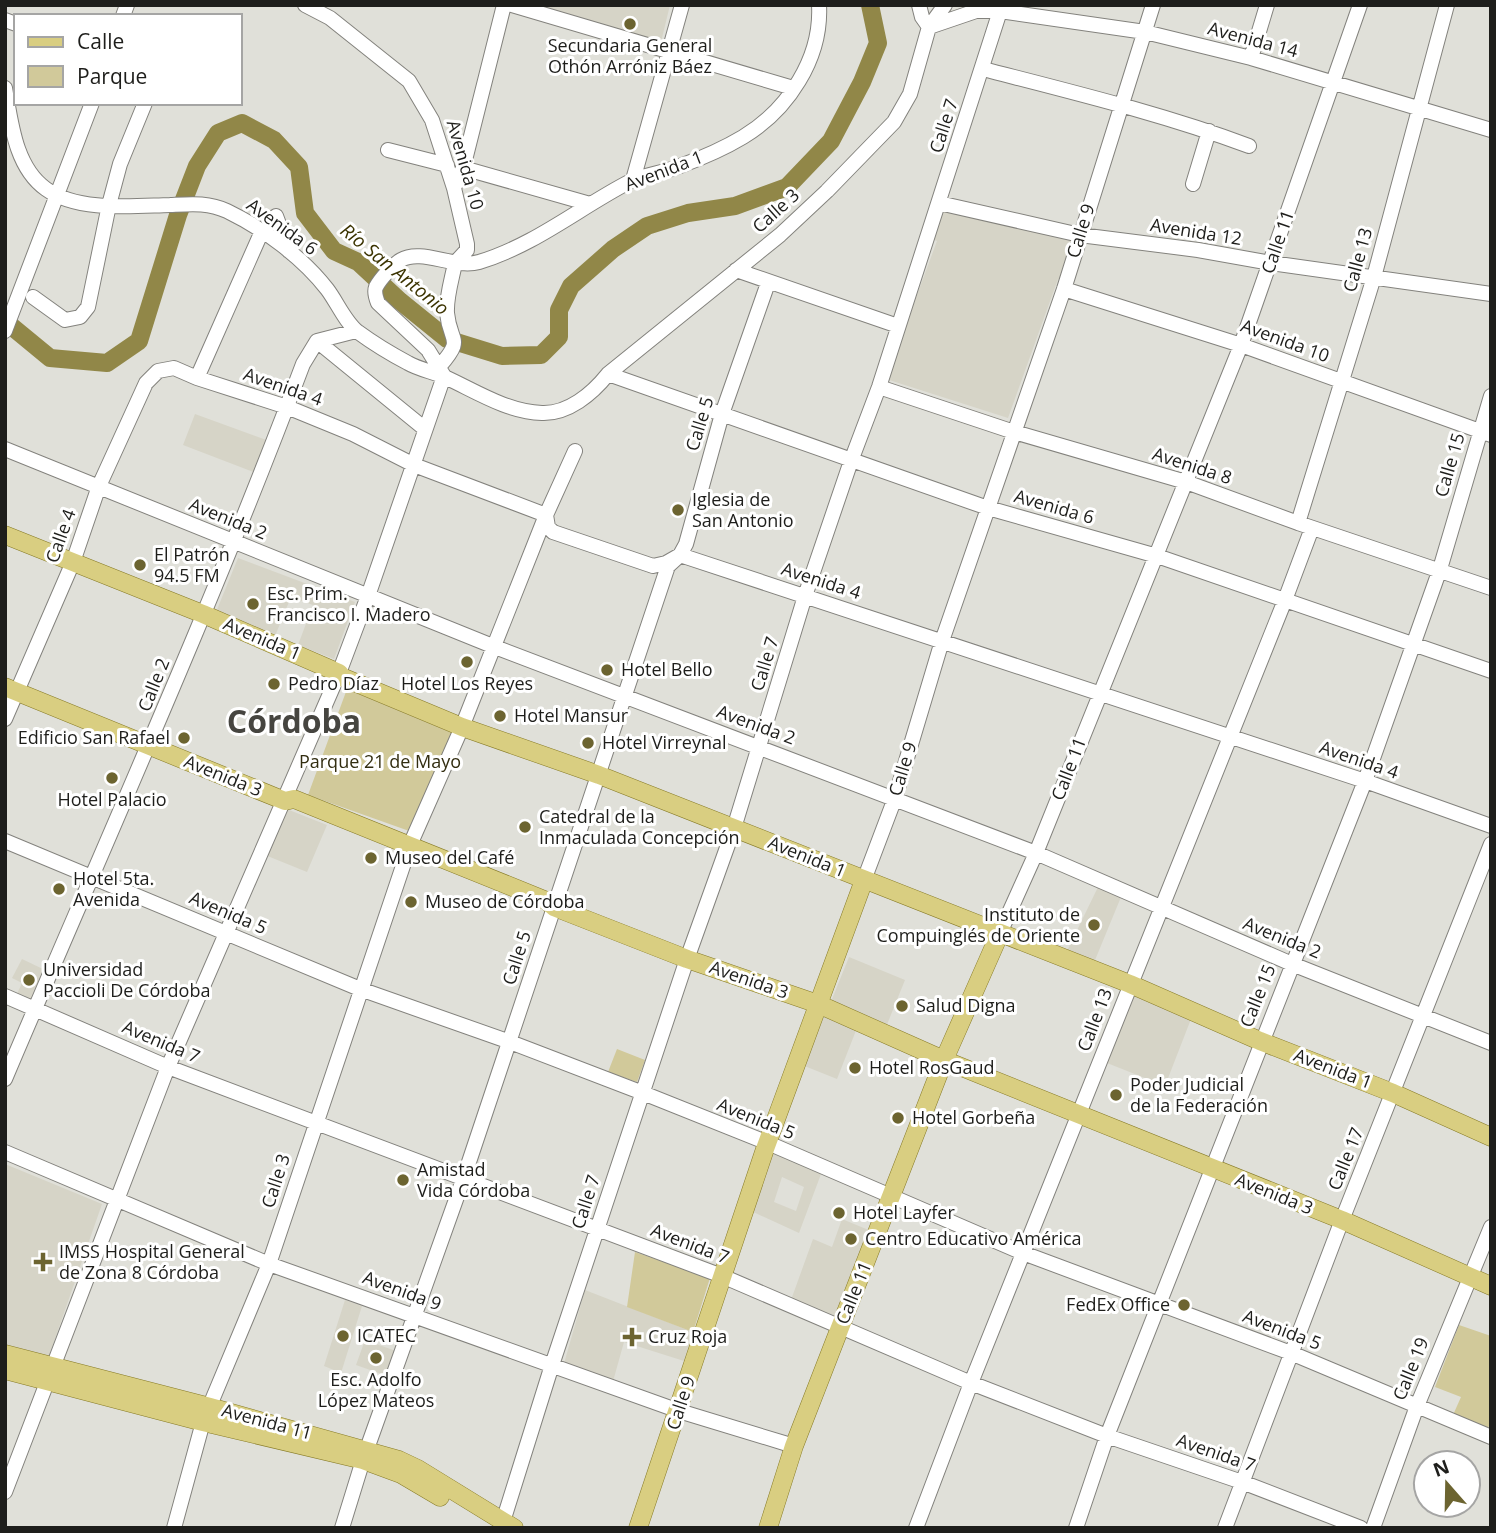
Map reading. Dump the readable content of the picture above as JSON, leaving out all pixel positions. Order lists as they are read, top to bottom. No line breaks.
{"streets":{"main road":["Avenida 1","Calle 9","Calle 11","Avenida 3","Avenida 11"],"street":["Avenida 14","Calle 7","Avenida 10","Calle 3","Avenida 6","Avenida 12","Calle 13","Avenida 4","Calle 5","Calle 15","Avenida 8","Avenida 2","Calle 4","Calle 2","Avenida 5","Avenida 7","Calle 17","Avenida 9","Calle 19"]},"crossings":[["Avenida 14","Calle 7"],["Avenida 14","Calle 3"],["Avenida 14","Calle 9"],["Avenida 14","Calle 11"],["Avenida 14","Calle 13"],["Calle 7","Avenida 1"],["Calle 7","Avenida 6"],["Calle 7","Avenida 12"],["Calle 7","Avenida 4"],["Calle 7","Avenida 8"],["Calle 7","Avenida 2"],["Calle 7","Avenida 3"],["Calle 7","Avenida 5"],["Calle 7","Avenida 7"],["Calle 7","Avenida 9"],["Calle 7","Avenida 11"],["Avenida 10","Avenida 1"],["Avenida 10","Calle 9"],["Avenida 10","Calle 11"],["Avenida 10","Calle 13"],["Avenida 10","Calle 15"],["Avenida 1","Calle 3"],["Avenida 1","Avenida 6"],["Avenida 1","Calle 9"],["Avenida 1","Calle 11"],["Avenida 1","Calle 13"],["Avenida 1","Calle 5"],["Avenida 1","Calle 15"],["Avenida 1","Calle 4"],["Avenida 1","Calle 2"],["Avenida 1","Calle 17"],["Calle 3","Avenida 6"],["Calle 3","Avenida 3"],["Calle 3","Avenida 5"],["Calle 3","Avenida 7"],["Calle 3","Avenida 9"],["Calle 3","Avenida 11"],["Avenida 6","Calle 9"],["Avenida 6","Calle 11"],["Avenida 6","Calle 13"],["Avenida 6","Calle 5"],["Avenida 6","Calle 15"],["Calle 9","Avenida 12"],["Calle 9","Avenida 4"],["Calle 9","Avenida 8"],["Calle 9","Avenida 2"],["Calle 9","Avenida 3"],["Calle 9","Avenida 5"],["Calle 9","Avenida 7"],["Calle 9","Avenida 9"],["Avenida 12","Calle 11"],["Avenida 12","Calle 13"],["Calle 11","Avenida 4"],["Calle 11","Avenida 8"],["Calle 11","Avenida 2"],["Calle 11","Avenida 3"],["Calle 11","Avenida 5"],["Calle 11","Avenida 7"],["Calle 11","Avenida 9"],["Calle 13","Avenida 4"],["Calle 13","Avenida 8"],["Calle 13","Avenida 2"],["Calle 13","Avenida 3"],["Calle 13","Avenida 5"],["Calle 13","Avenida 7"],["Avenida 4","Calle 5"],["Avenida 4","Calle 15"],["Avenida 4","Calle 4"],["Avenida 4","Calle 2"],["Calle 5","Avenida 2"],["Calle 5","Avenida 3"],["Calle 5","Avenida 5"],["Calle 5","Avenida 7"],["Calle 5","Avenida 9"],["Calle 5","Avenida 11"],["Calle 15","Avenida 8"],["Calle 15","Avenida 2"],["Calle 15","Avenida 3"],["Calle 15","Avenida 5"],["Calle 15","Avenida 7"],["Avenida 2","Calle 4"],["Avenida 2","Calle 2"],["Avenida 2","Calle 17"],["Calle 4","Avenida 3"],["Calle 2","Avenida 3"],["Calle 2","Avenida 5"],["Calle 2","Avenida 7"],["Avenida 3","Calle 17"],["Avenida 3","Calle 19"],["Avenida 5","Calle 17"],["Avenida 5","Calle 19"],["Avenida 7","Calle 17"]],"districts":["Córdoba"],"water":["Río San Antonio"],"parks":["Parque 21 de Mayo"],"places":{"other":["Secundaria General Othón Arróniz Báez","Iglesia de San Antonio","El Patrón 94.5 FM","Esc. Prim. Francisco I. Madero","Hotel Los Reyes","Hotel Bello","Pedro Díaz","Hotel Mansur","Edificio San Rafael","Hotel Virreynal","Hotel Palacio","Catedral de la Inmaculada Concepción","Museo del Café","Hotel 5ta. Avenida","Museo de Córdoba","Instituto de Compuinglés de Oriente","Universidad Paccioli De Córdoba","Salud Digna","Hotel RosGaud","Poder Judicial de la Federación","Hotel Gorbeña","Amistad Vida Córdoba","Hotel Layfer","Centro Educativo América","FedEx Office","ICATEC","Esc. Adolfo López Mateos"],"health":["IMSS Hospital General de Zona 8 Córdoba","Cruz Roja"]},"legend":["Calle","Parque"],"north":"top"}
